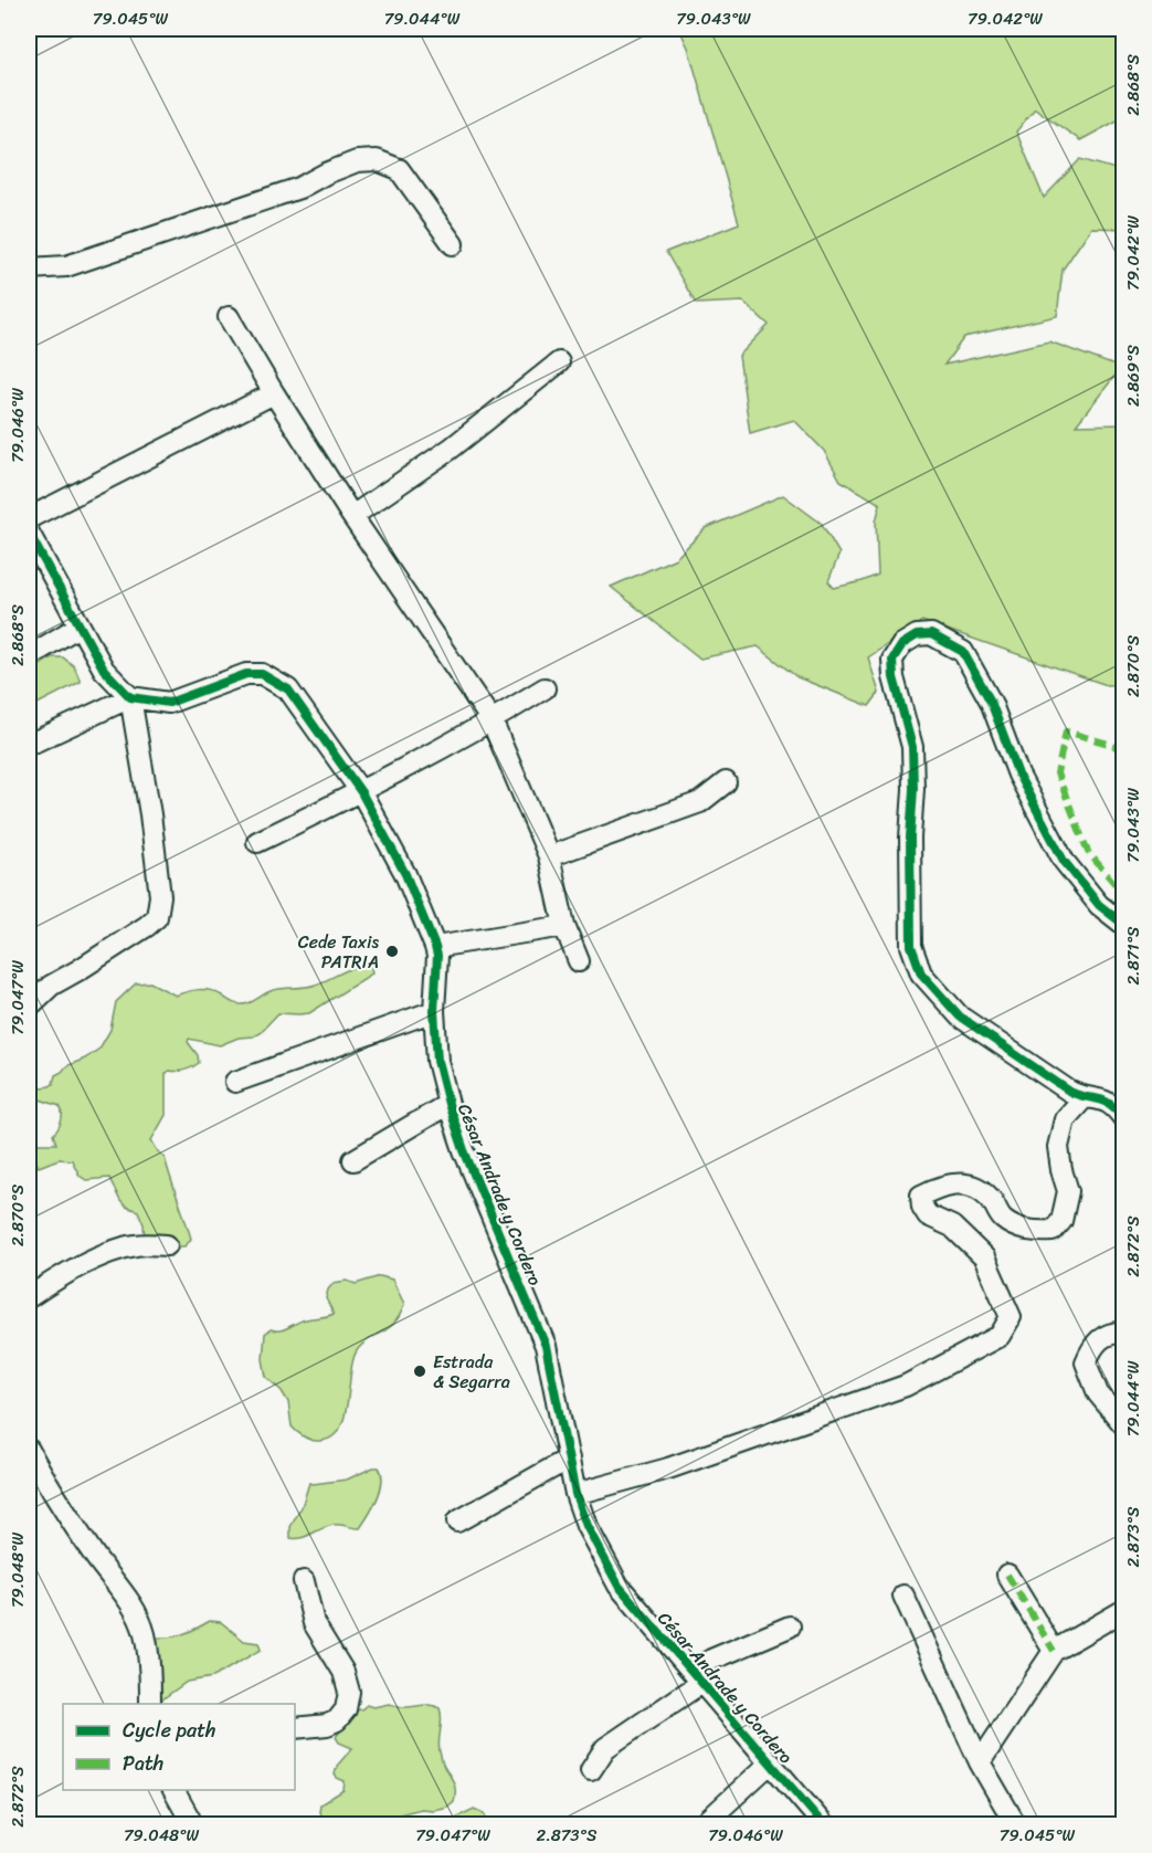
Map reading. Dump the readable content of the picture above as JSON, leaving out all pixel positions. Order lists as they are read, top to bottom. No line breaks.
{"streets":{"street":["César Andrade y Cordero"]},"places":["Cede Taxis PATRIA","Estrada & Segarra"],"legend":["Cycle path","Path"],"coordinates":["79.045°W","79.044°W","79.043°W","79.042°W","2.868°S","2.869°S","79.046°W","2.870°S","2.871°S","79.047°W","2.872°S","2.873°S","79.048°W"]}
